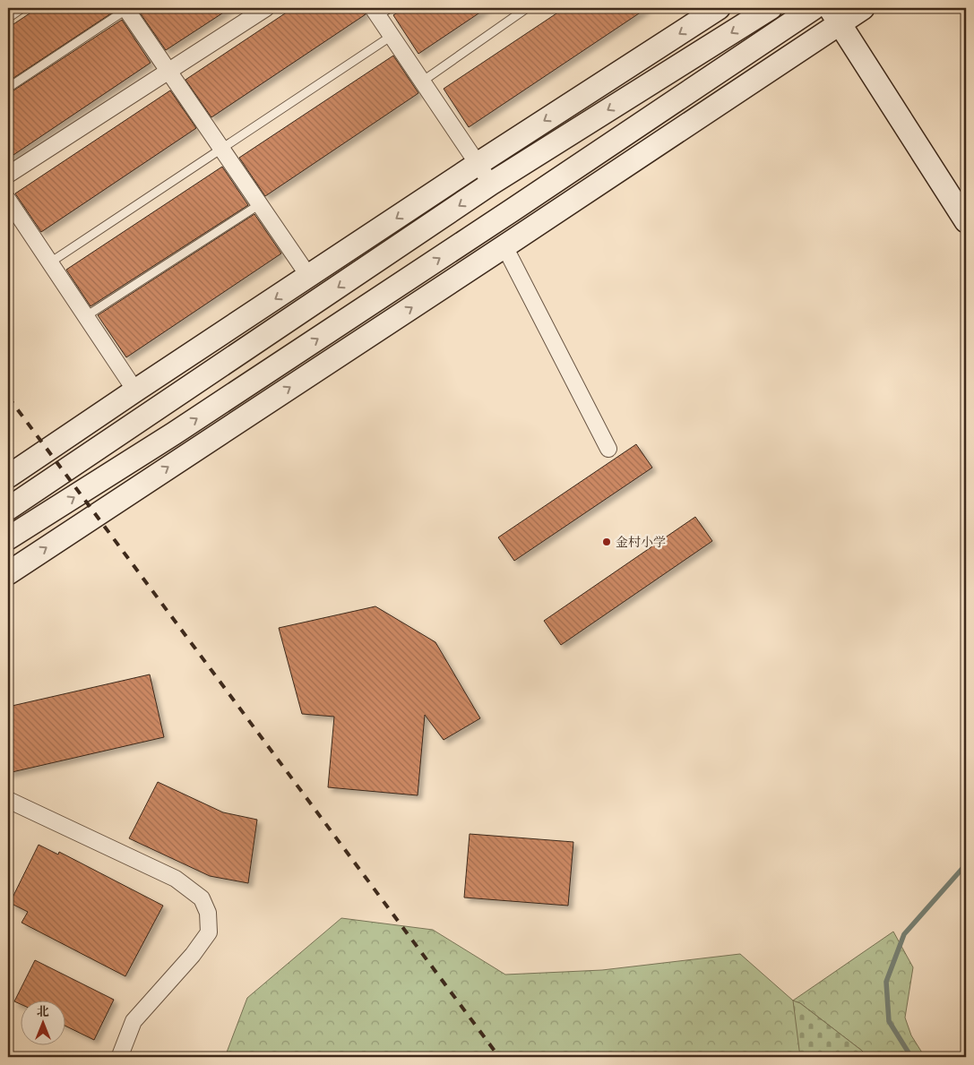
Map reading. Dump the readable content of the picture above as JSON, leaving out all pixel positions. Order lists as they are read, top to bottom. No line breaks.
{"places":["金村小学"],"north":"top"}
